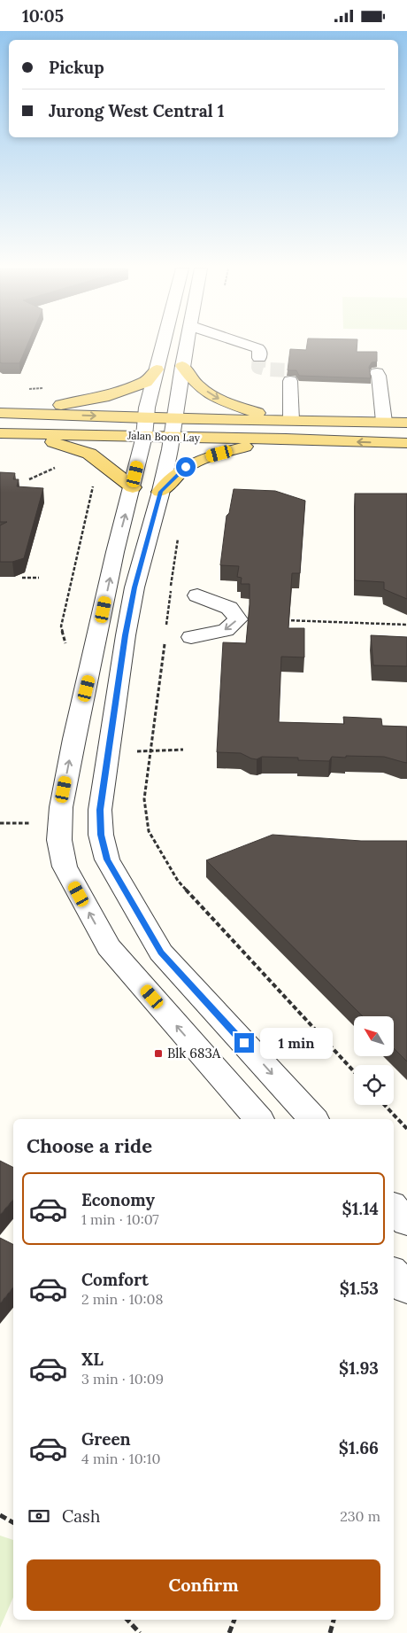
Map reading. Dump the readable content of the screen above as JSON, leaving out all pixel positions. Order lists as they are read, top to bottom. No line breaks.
{"streets":{"main road":["Jalan Boon Lay"]},"places":{"transit":["Blk 683A"]},"north":"top left","page":{"status":"10:05","banner":["Pickup","Jurong West Central 1"],"bubble":"1 min","heading":"Choose a ride","list":[{"name":"Economy","note":"1 min · 10:07","value":"$1.14"},{"name":"Comfort","note":"2 min · 10:08","value":"$1.53"},{"name":"XL","note":"3 min · 10:09","value":"$1.93"},{"name":"Green","note":"4 min · 10:10","value":"$1.66"}],"pay":["Cash","230 m"],"buttons":"Confirm"}}
